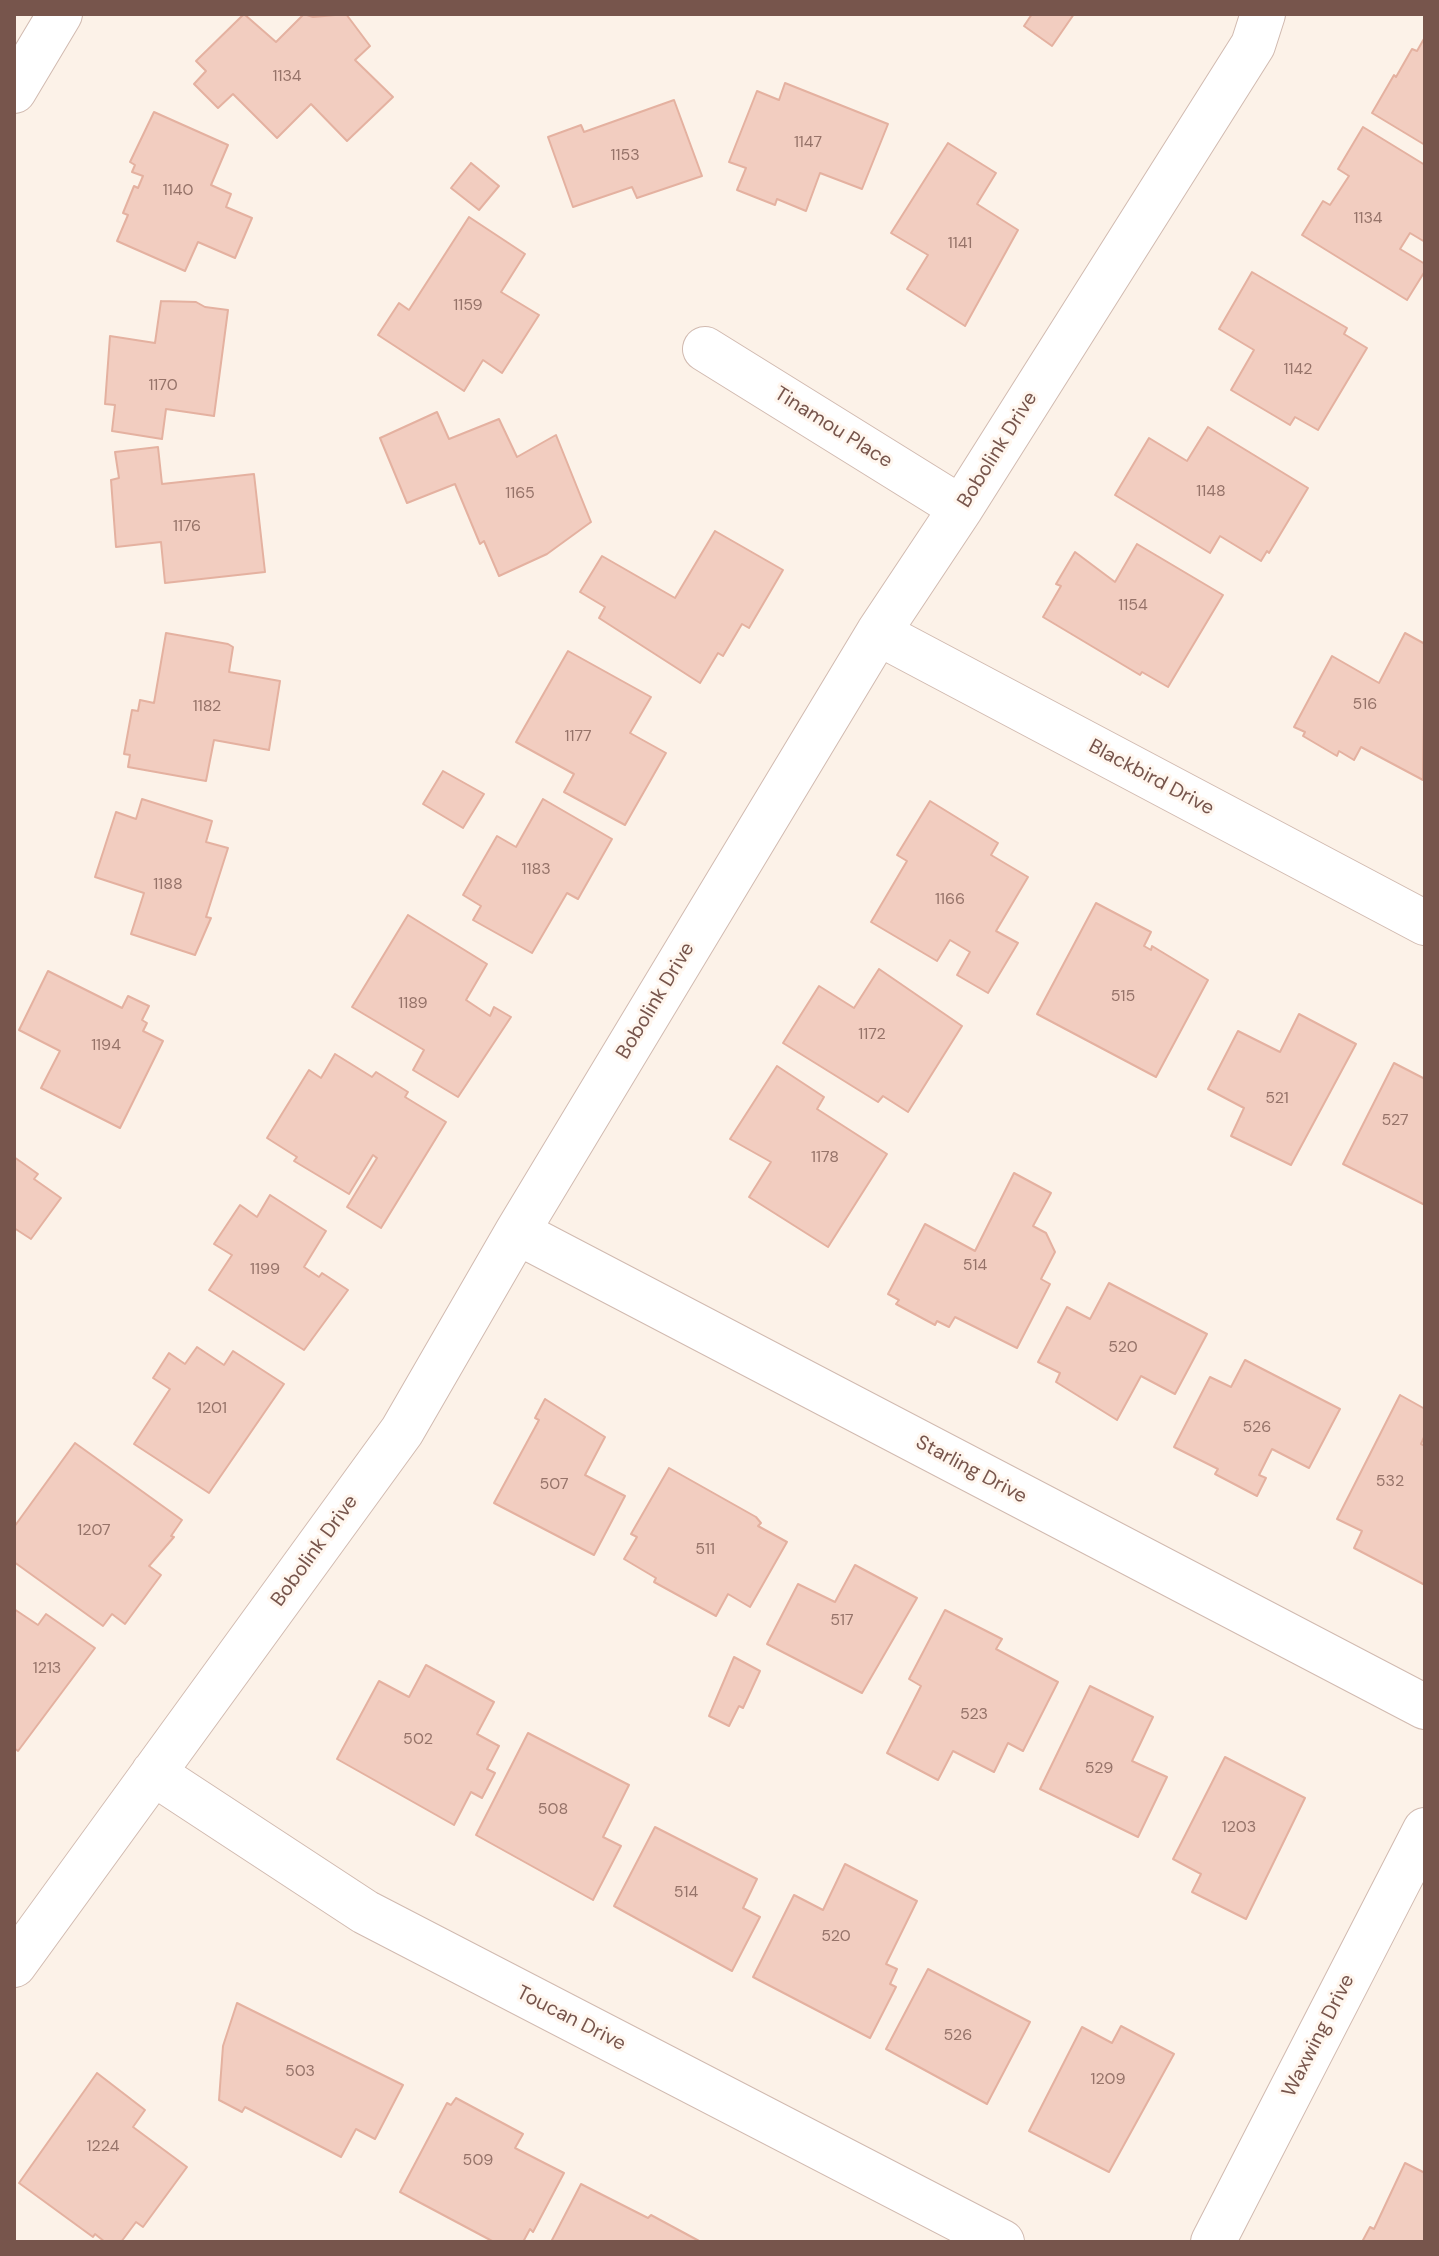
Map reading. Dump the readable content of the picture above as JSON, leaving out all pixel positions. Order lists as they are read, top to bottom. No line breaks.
{"streets":{"street":["Tinamou Place","Bobolink Drive","Blackbird Drive","Starling Drive","Toucan Drive","Waxwing Drive"]},"crossings":[["Tinamou Place","Bobolink Drive"],["Bobolink Drive","Blackbird Drive"],["Bobolink Drive","Starling Drive"],["Bobolink Drive","Toucan Drive"]],"house_numbers":["1134","1147","1153","1140","1134","1141","1159","1142","1170","1148","1165","1176","1154","516","1182","1177","1183","1188","1166","515","1189","1172","1194","521","527","1178","514","1199","520","1201","526","532","507","1207","511","517","1213","523","502","529","508","1203","514","520","526","503","1209","1224","509"]}
